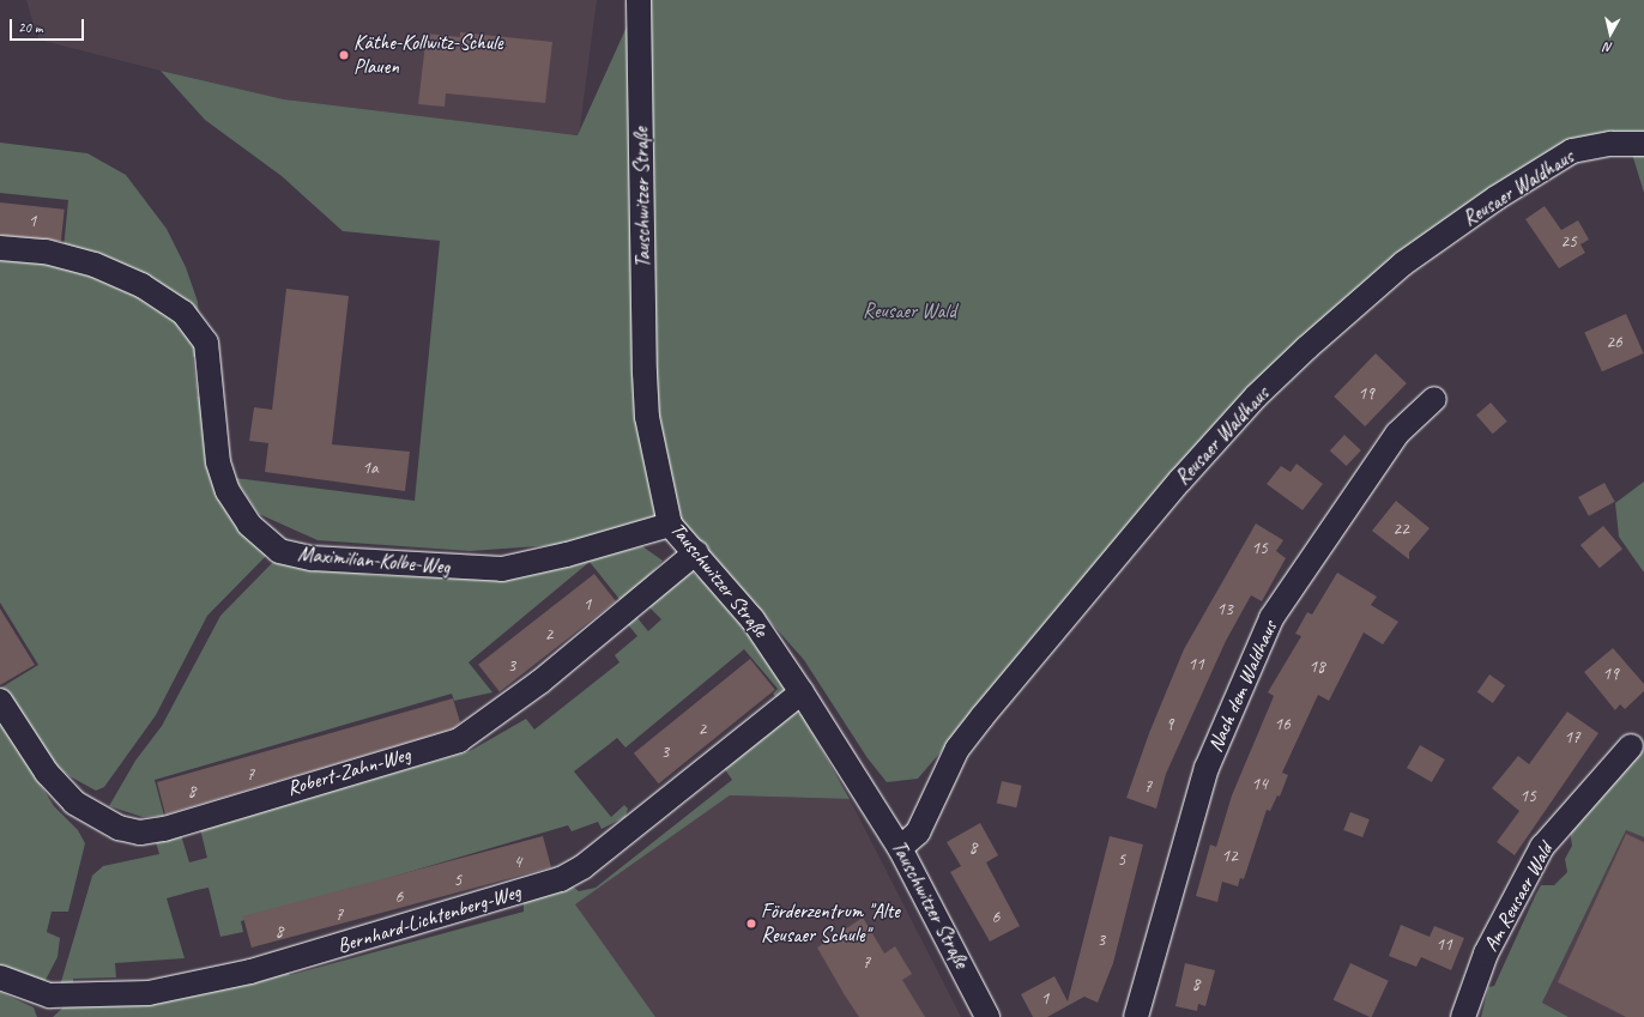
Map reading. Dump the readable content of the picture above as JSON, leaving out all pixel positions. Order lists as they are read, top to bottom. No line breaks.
{"streets":{"street":["Reusaer Waldhaus","Tauschwitzer Straße","Maximilian-Kolbe-Weg","Nach dem Waldhaus","Robert-Zahn-Weg","Am Reusaer Wald","Bernhard-Lichtenberg-Weg"]},"crossings":[["Reusaer Waldhaus","Tauschwitzer Straße"],["Tauschwitzer Straße","Maximilian-Kolbe-Weg"],["Tauschwitzer Straße","Robert-Zahn-Weg"],["Tauschwitzer Straße","Bernhard-Lichtenberg-Weg"]],"parks":["Reusaer Wald"],"places":["Käthe-Kollwitz-Schule Plauen","Förderzentrum \"Alte Reusaer Schule\""],"house_numbers":["1","25","26","19","1a","22","15","1","13","2","11","3","18","19","9","16","2","17","3","7","14","7","8","15","8","12","5","4","5","6","7","6","8","3","11","7","8","1"],"scale_bar":"20 m","north":"bottom"}
